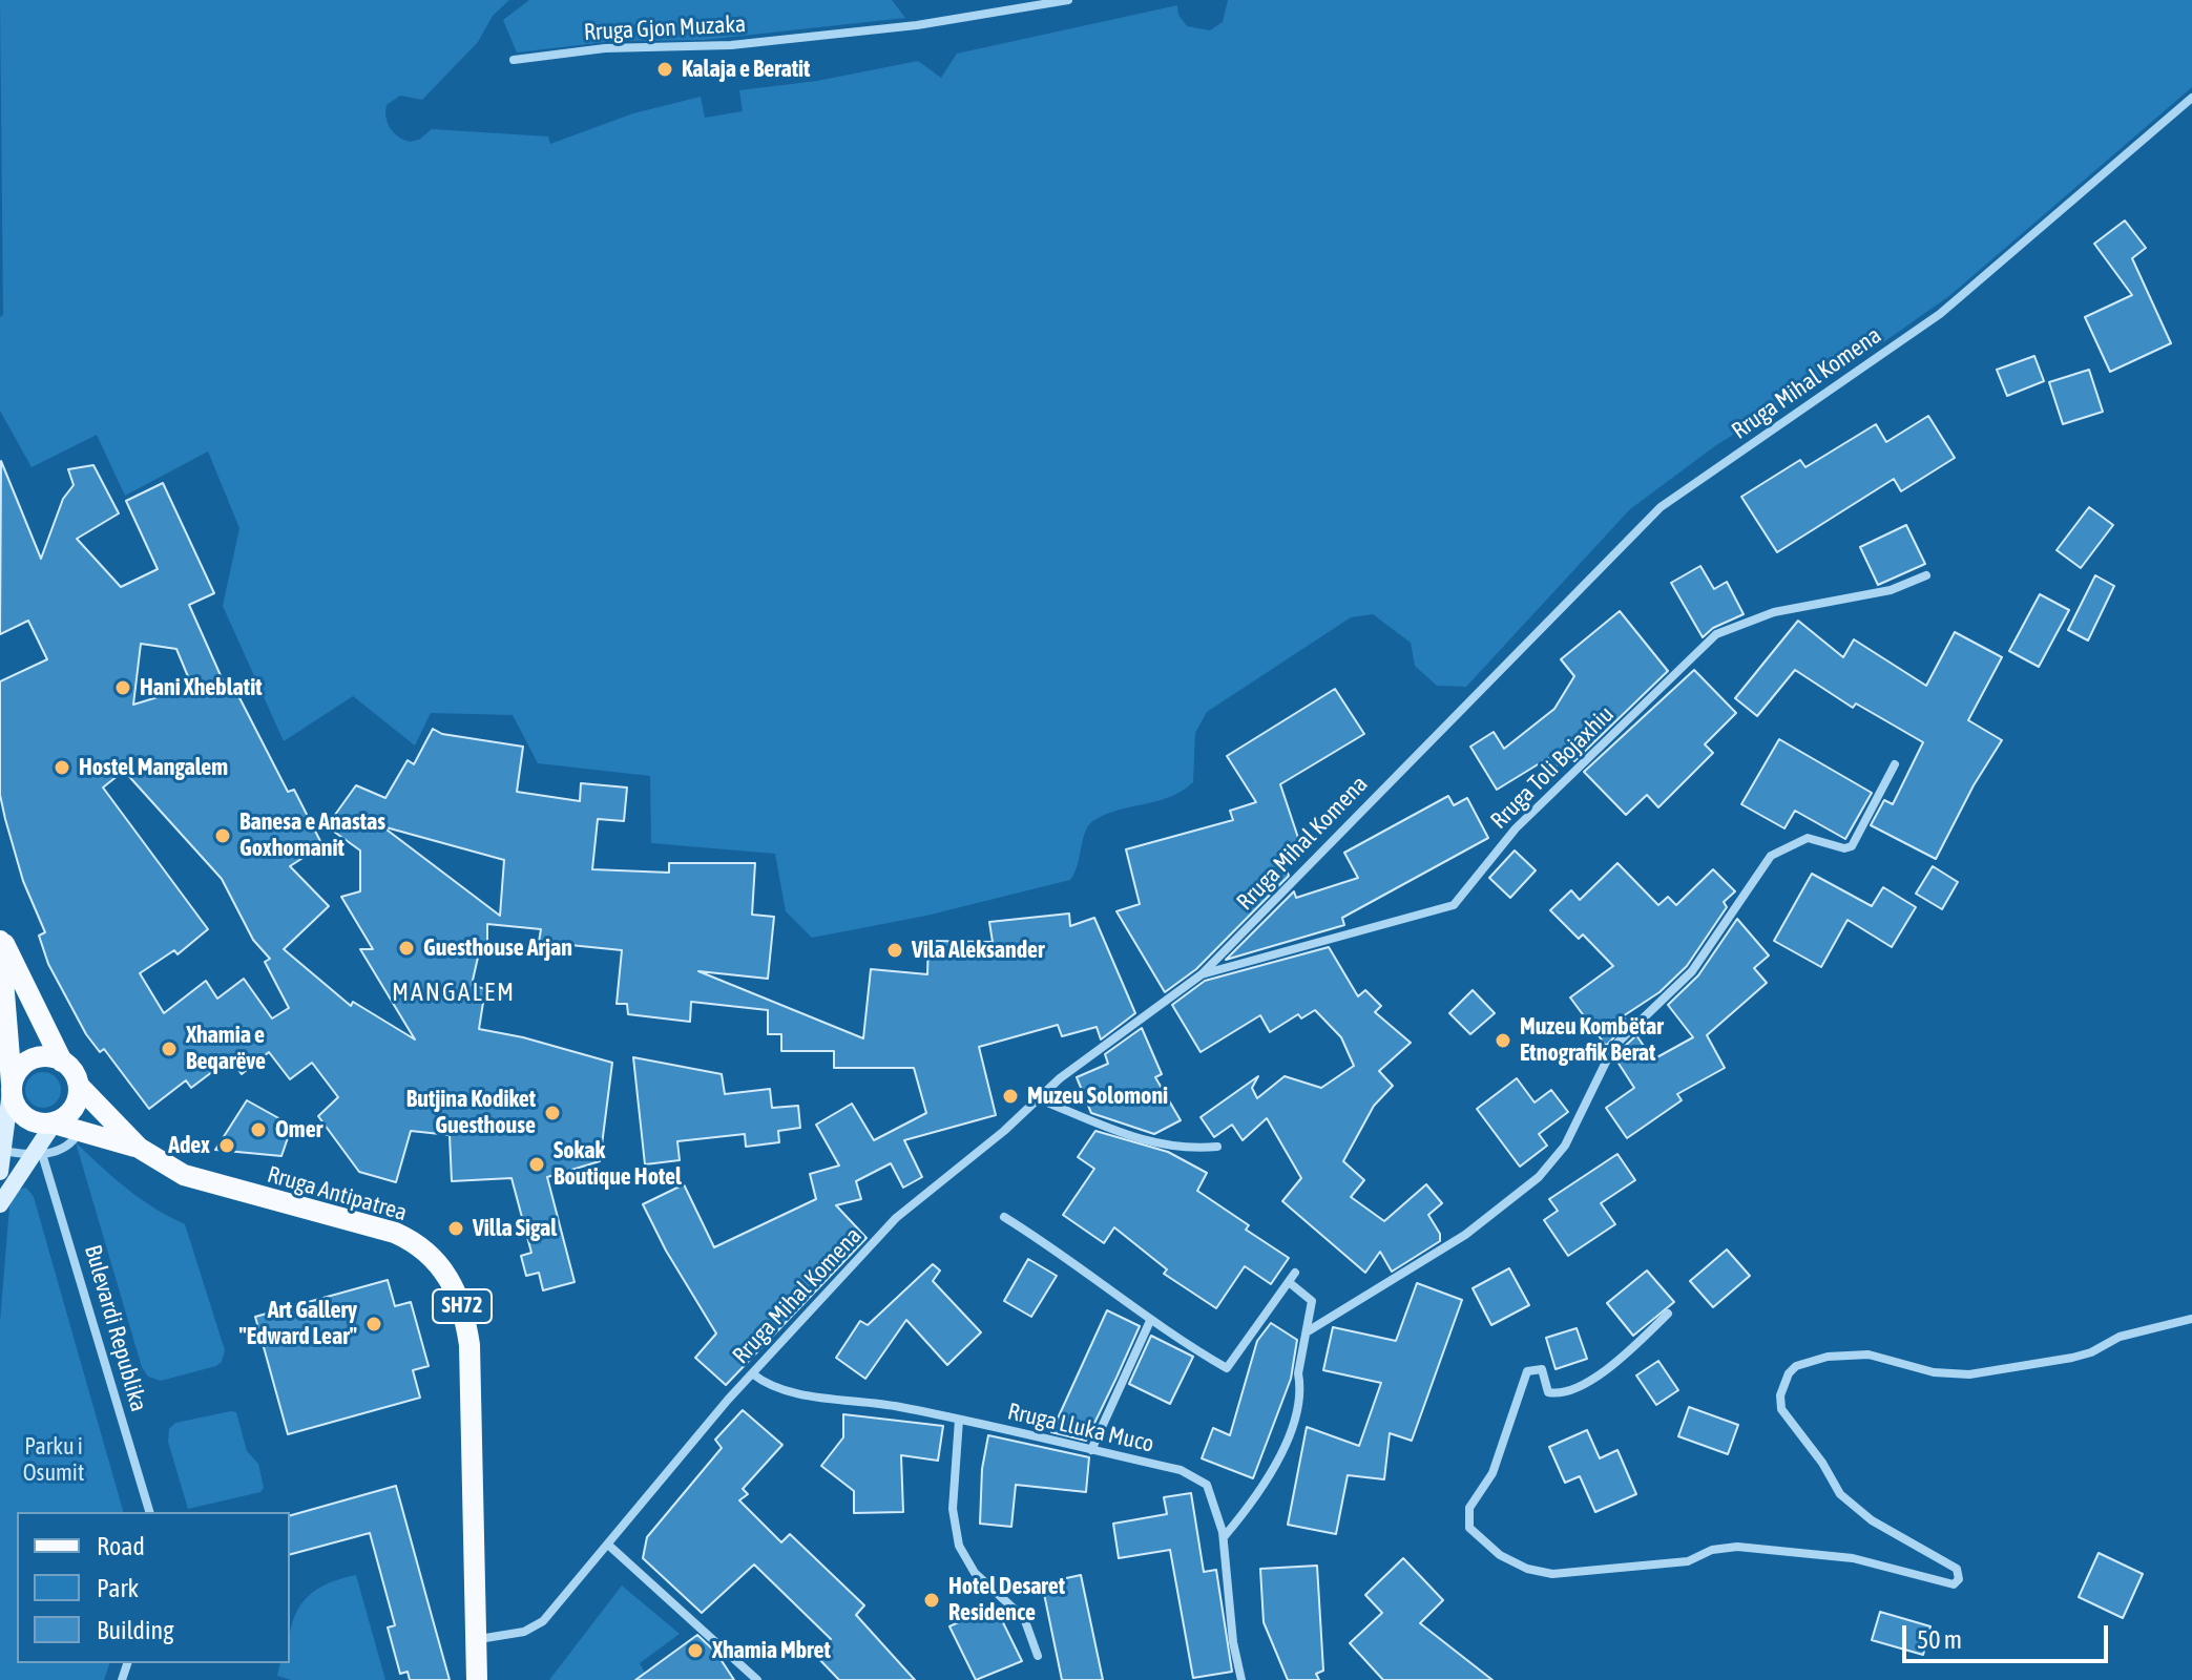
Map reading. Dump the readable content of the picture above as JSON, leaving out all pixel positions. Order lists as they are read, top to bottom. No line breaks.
{"streets":{"main road":["Rruga Antipatrea","SH72"],"street":["Rruga Gjon Muzaka","Rruga Mihal Komena","Rruga Toli Bojaxhiu","Bulevardi Republika","Rruga Lluka Muco"]},"crossings":[["Rruga Mihal Komena","Rruga Toli Bojaxhiu"],["Rruga Mihal Komena","Rruga Antipatrea"],["Rruga Mihal Komena","Rruga Lluka Muco"],["Rruga Antipatrea","SH72"]],"districts":["MANGALEM"],"parks":["Parku i Osumit"],"places":["Kalaja e Beratit","Hani Xheblatit","Hostel Mangalem","Banesa e Anastas Goxhomanit","Guesthouse Arjan","Vila Aleksander","Muzeu Kombëtar Etnografik Berat","Xhamia e Beqarëve","Muzeu Solomoni","Butjina Kodiket Guesthouse","Omer","Adex","Sokak Boutique Hotel","Villa Sigal","Art Gallery \"Edward Lear\"","Hotel Desaret Residence","Xhamia Mbret"],"legend":["Road","Park","Building"],"scale_bar":"50 m"}
